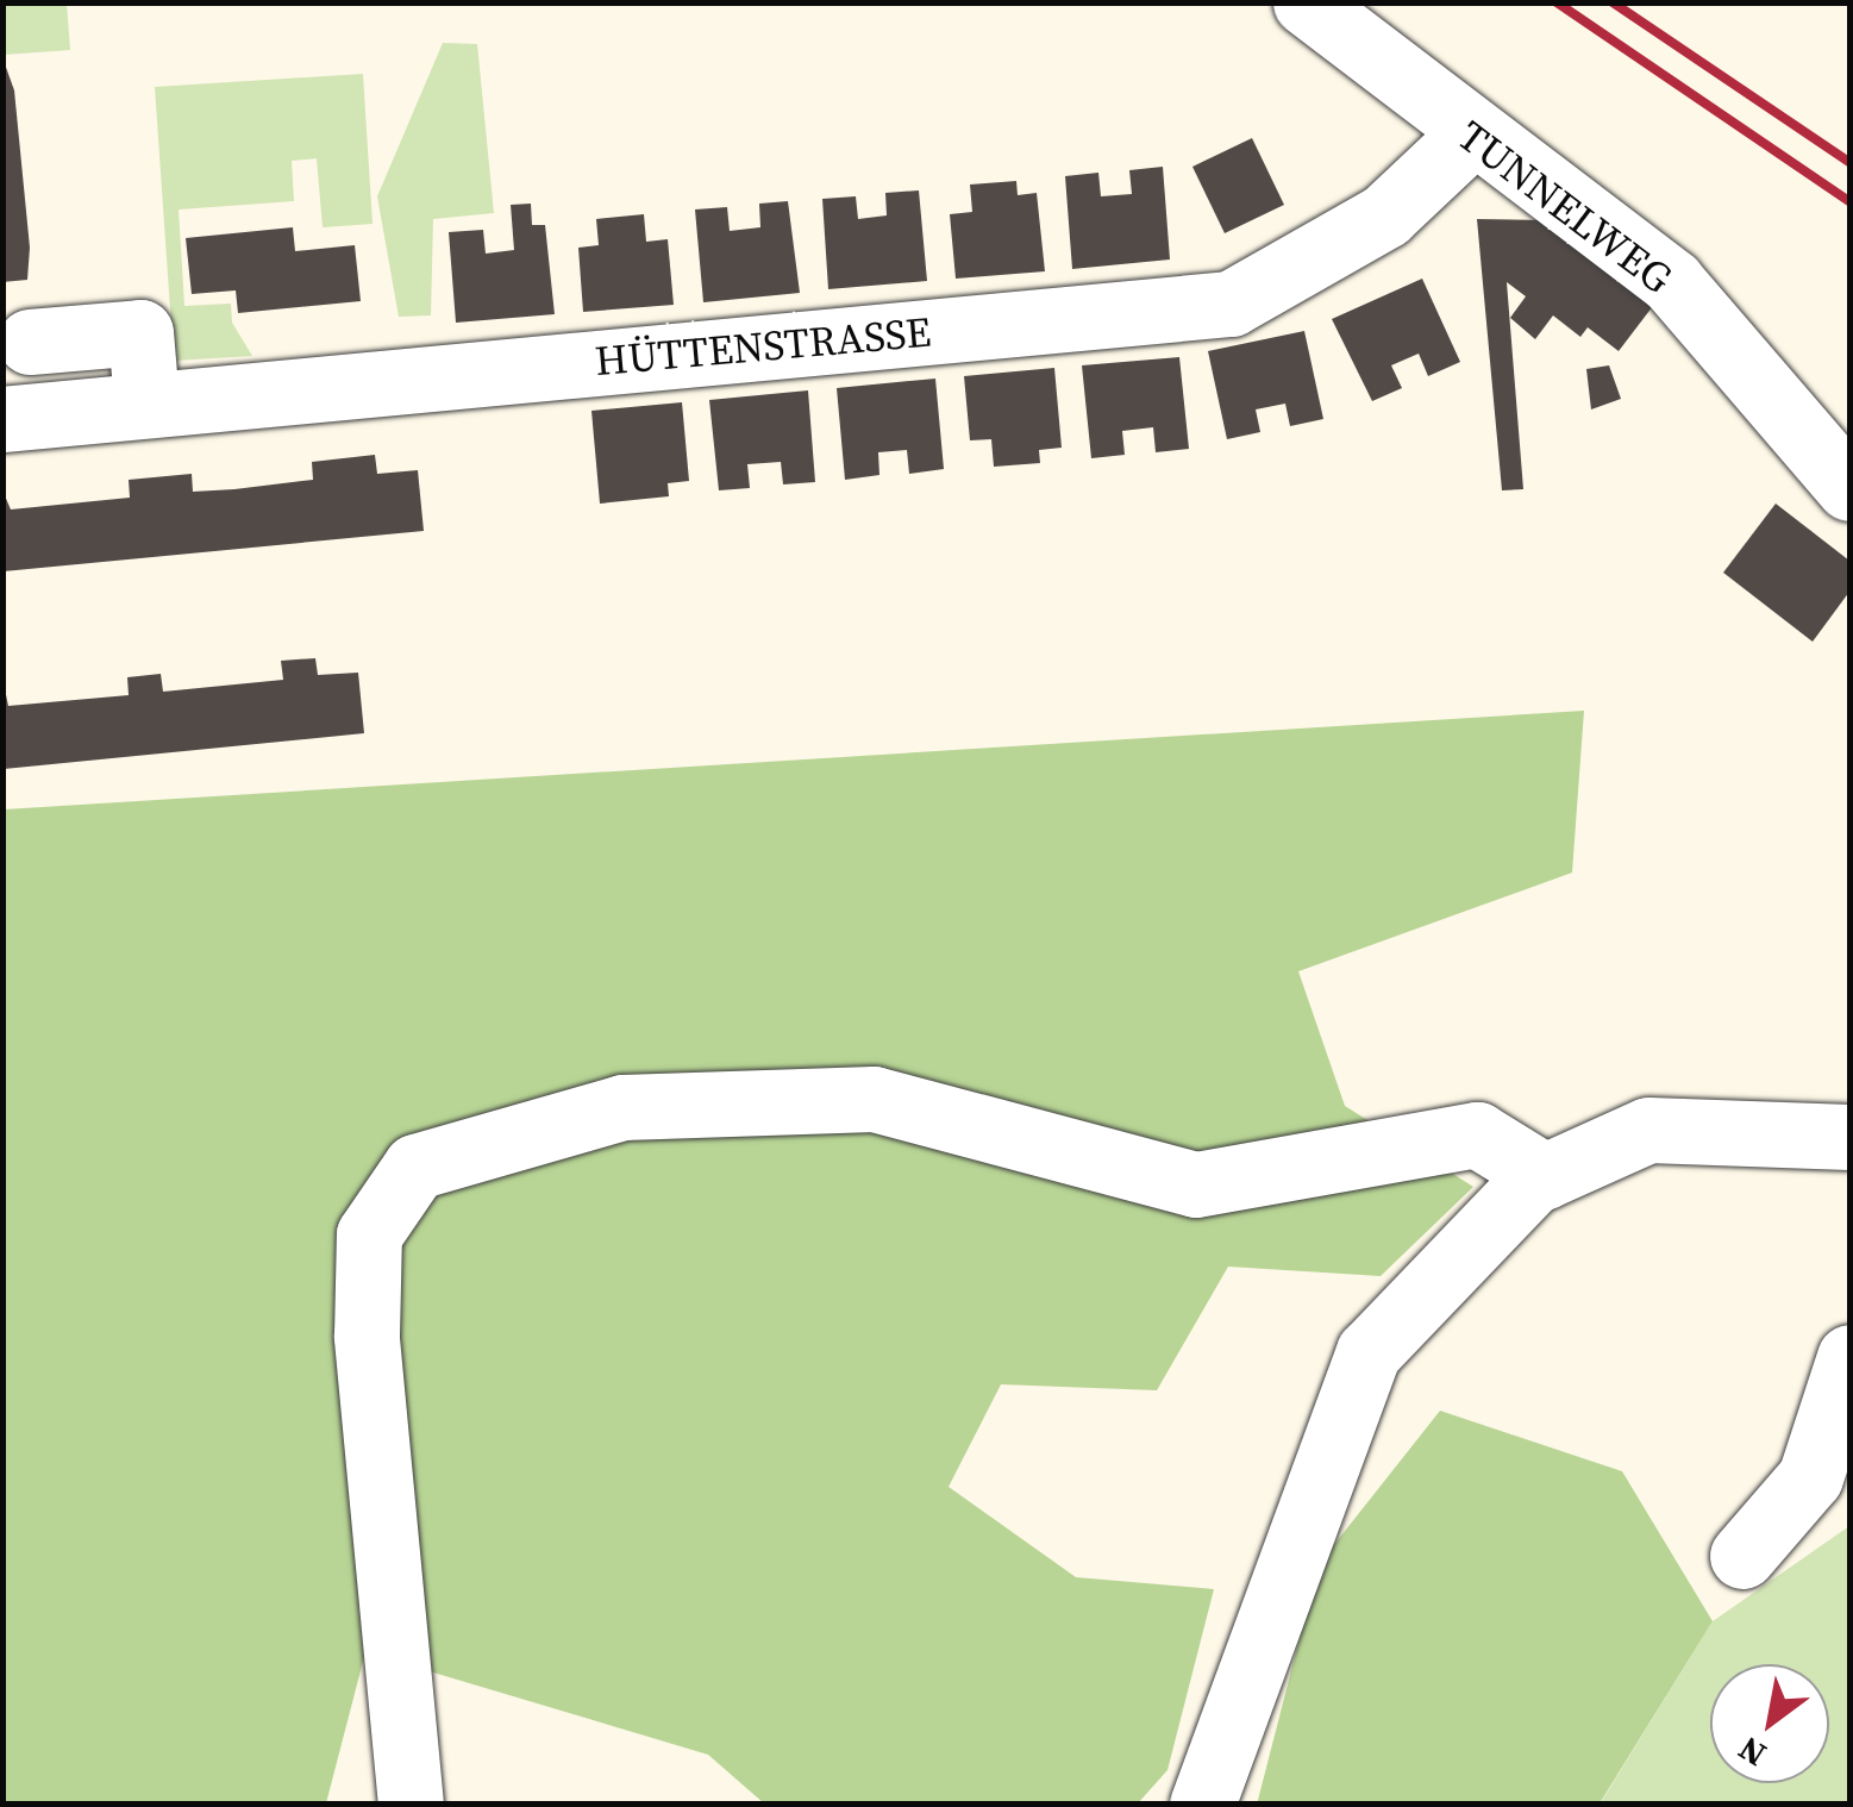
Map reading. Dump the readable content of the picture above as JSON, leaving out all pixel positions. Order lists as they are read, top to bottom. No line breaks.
{"streets":{"street":["TUNNELWEG","HÜTTENSTRASSE"]},"crossings":[["TUNNELWEG","HÜTTENSTRASSE"]],"north":"bottom left"}
